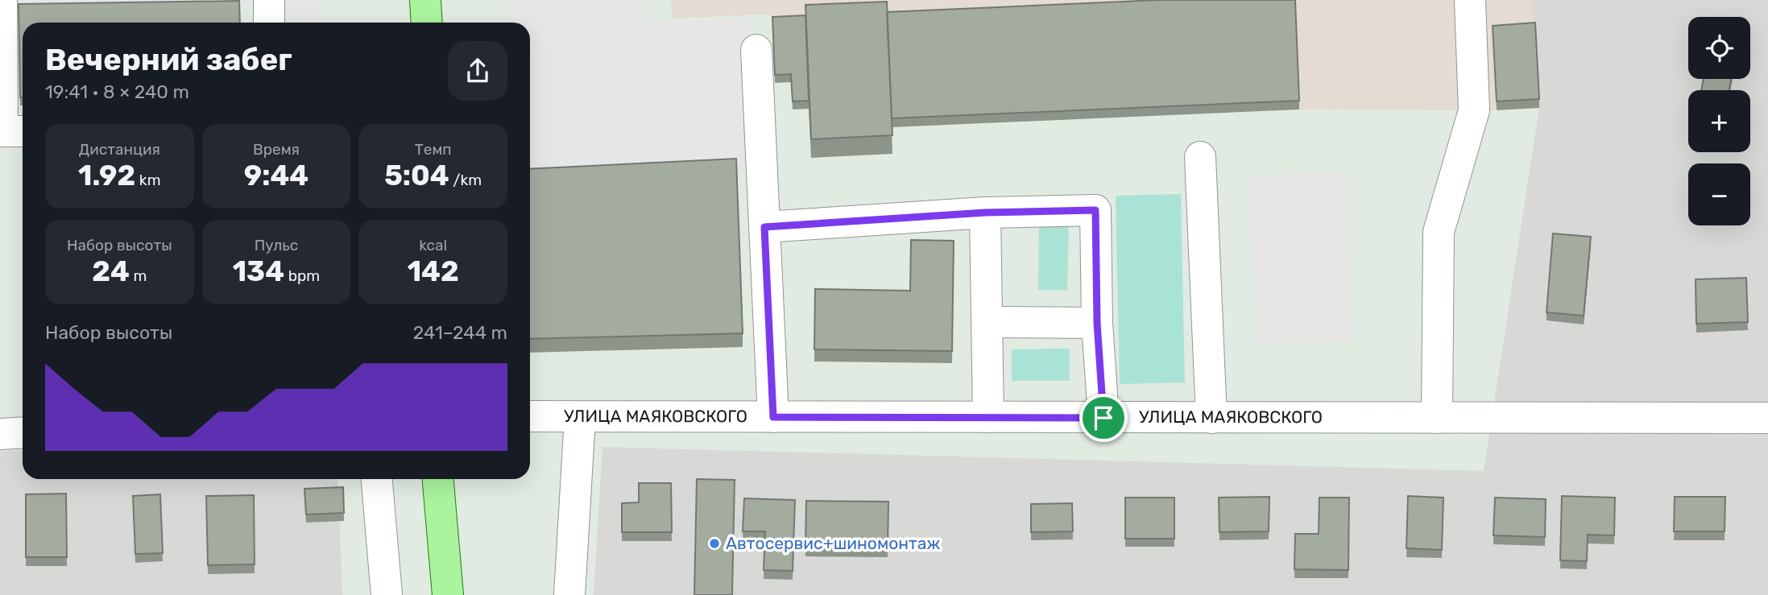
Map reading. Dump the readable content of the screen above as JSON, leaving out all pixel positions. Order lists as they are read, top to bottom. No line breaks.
{"streets":{"street":["УЛИЦА МАЯКОВСКОГО"]},"places":["Автосервис+шиномонтаж"],"page":{"map_buttons":["+","−"],"heading":["Вечерний забег","19:41 · 8 × 240 m"],"stats":[["Дистанция","1.92 km"],["Время","9:44"],["Темп","5:04 /km"],["Набор высоты","24 m"],["Пульс","134 bpm"],["kcal","142"]],"chart":["Набор высоты","241–244 m"]}}
